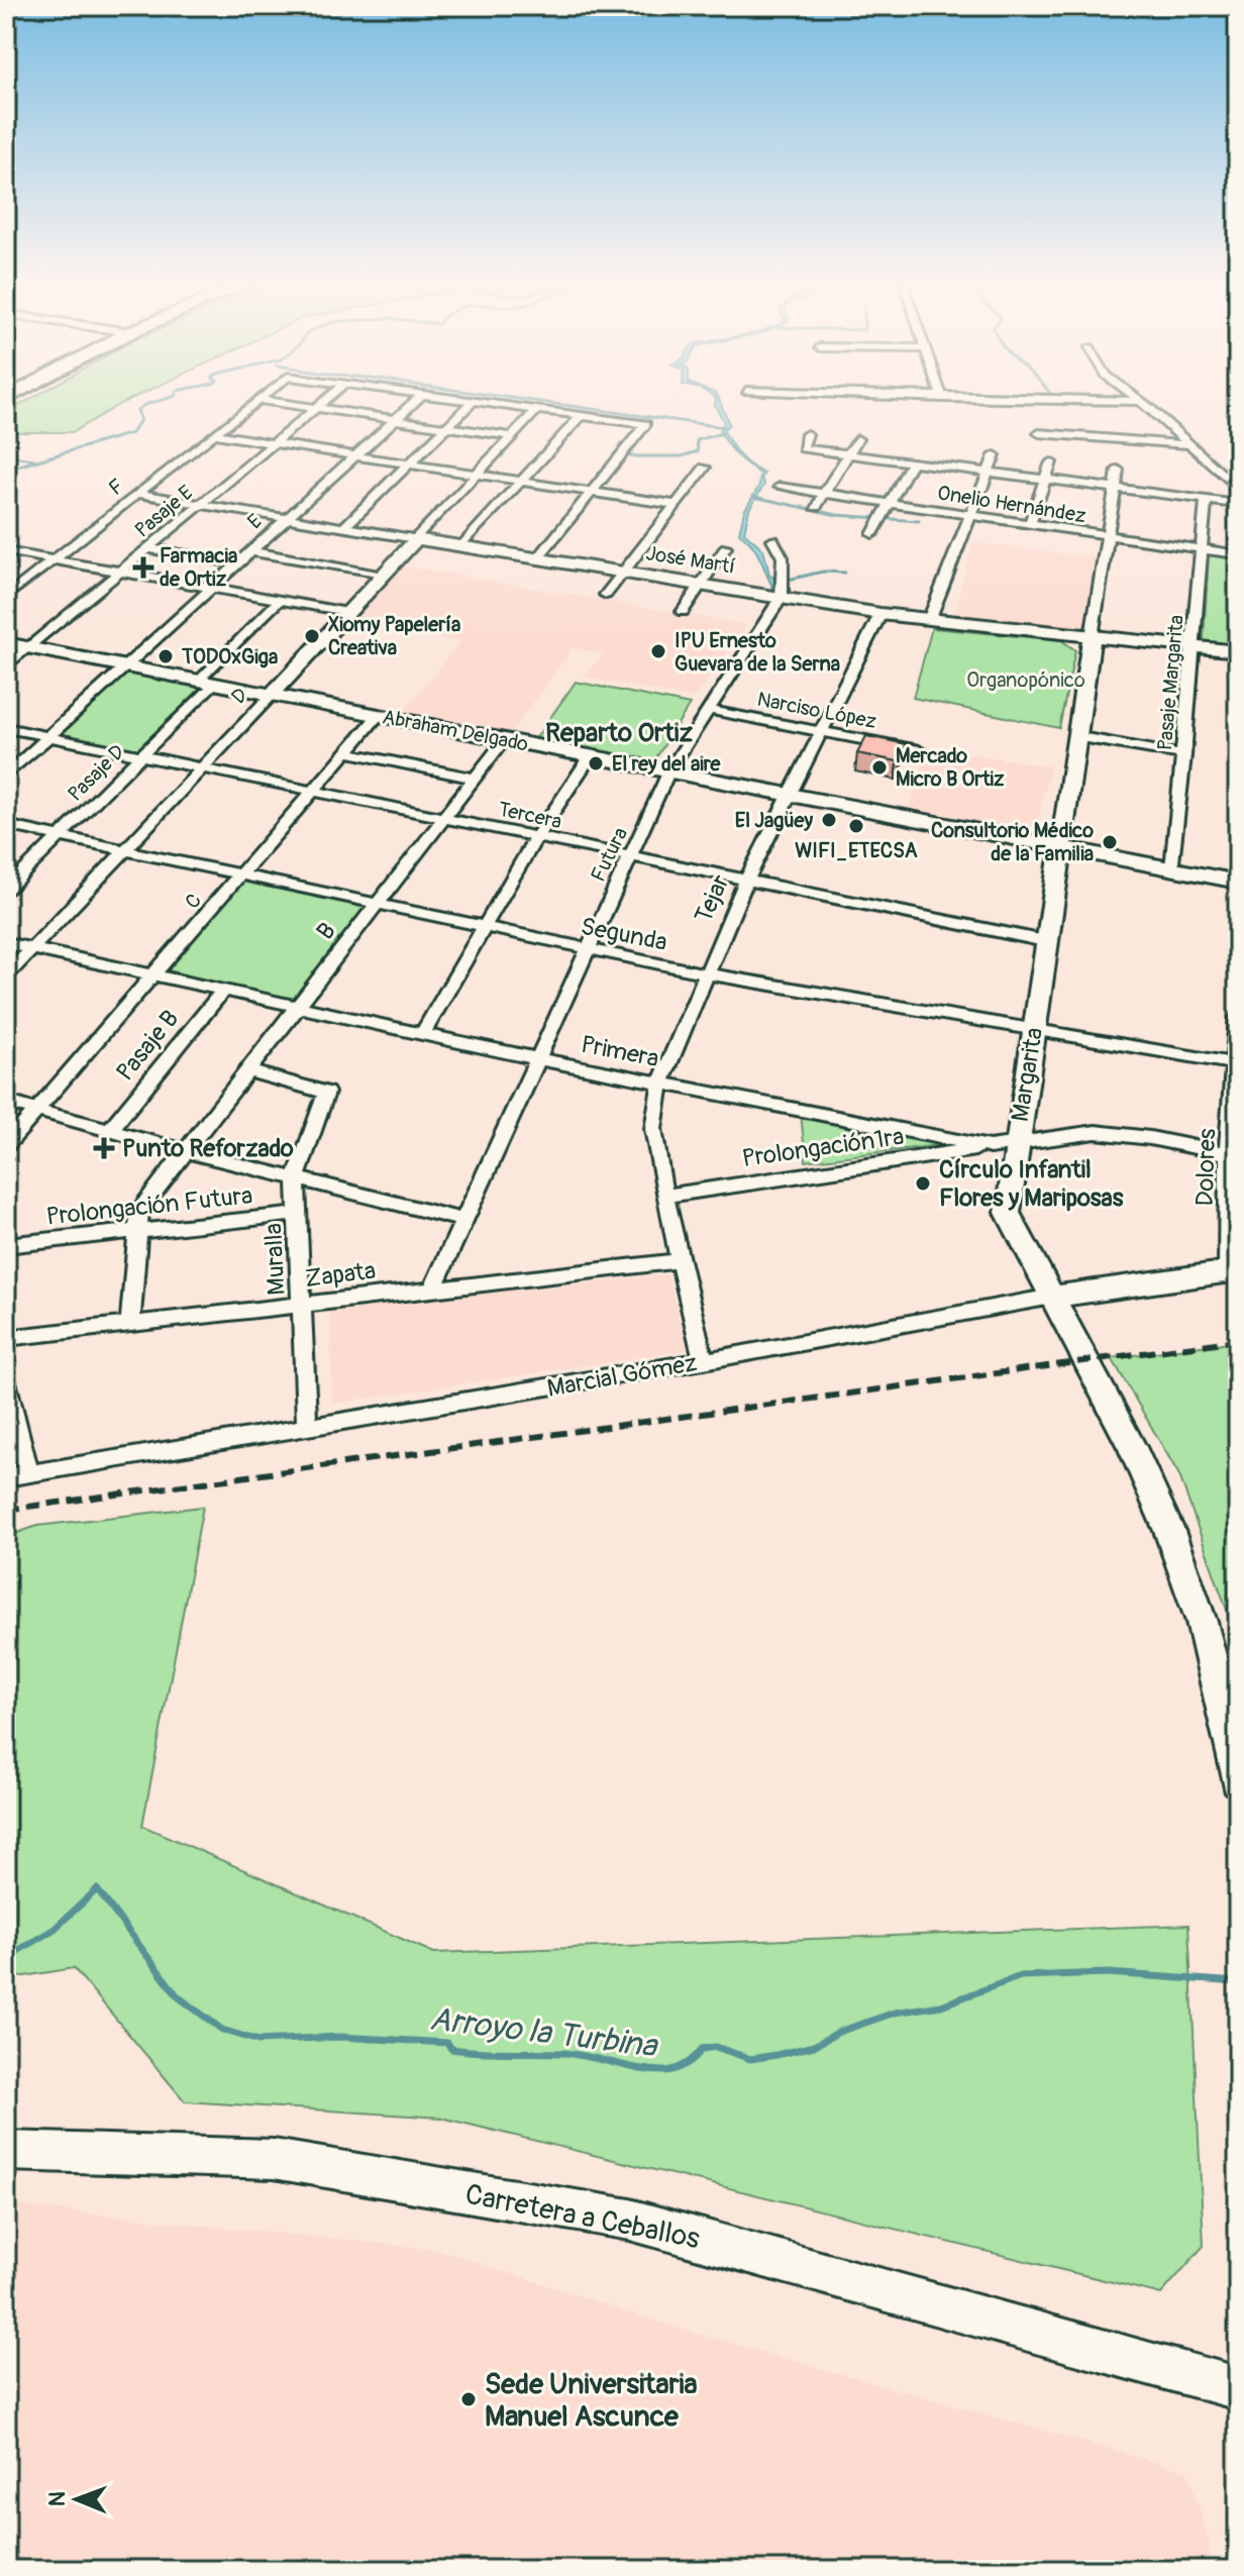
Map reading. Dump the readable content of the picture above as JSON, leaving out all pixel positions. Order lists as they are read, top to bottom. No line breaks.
{"streets":{"street":["F","Onelio Hernández","Pasaje E","E","José Martí","Pasaje Margarita","D","Narciso López","Abraham Delgado","Pasaje D","Tercera","Futura","Tejar","C","B","Segunda","Pasaje B","Primera","Margarita","Prolongación1ra","Dolores","Prolongación Futura","Muralla","Zapata","Marcial Gómez","Carretera a Ceballos"]},"crossings":[["F","José Martí"],["Onelio Hernández","Pasaje Margarita"],["Onelio Hernández","Margarita"],["Pasaje E","José Martí"],["Pasaje E","Abraham Delgado"],["E","José Martí"],["E","Abraham Delgado"],["E","Tercera"],["José Martí","Pasaje Margarita"],["José Martí","D"],["José Martí","Futura"],["José Martí","Tejar"],["José Martí","Margarita"],["Pasaje Margarita","Abraham Delgado"],["D","Abraham Delgado"],["D","Tercera"],["D","Segunda"],["D","Primera"],["Narciso López","Futura"],["Narciso López","Tejar"],["Abraham Delgado","Pasaje D"],["Abraham Delgado","Futura"],["Abraham Delgado","Tejar"],["Abraham Delgado","C"],["Abraham Delgado","B"],["Abraham Delgado","Margarita"],["Pasaje D","Tercera"],["Pasaje D","Segunda"],["Tercera","Futura"],["Tercera","Tejar"],["Tercera","C"],["Tercera","B"],["Tercera","Margarita"],["Futura","Segunda"],["Futura","Primera"],["Futura","Zapata"],["Tejar","Segunda"],["Tejar","Primera"],["Tejar","Prolongación1ra"],["Tejar","Zapata"],["Tejar","Marcial Gómez"],["C","Segunda"],["C","Primera"],["B","Segunda"],["B","Primera"],["B","Prolongación Futura"],["B","Muralla"],["Segunda","Margarita"],["Segunda","Dolores"],["Pasaje B","Primera"],["Primera","Margarita"],["Primera","Prolongación1ra"],["Primera","Dolores"],["Margarita","Marcial Gómez"],["Dolores","Marcial Gómez"],["Prolongación Futura","Muralla"],["Muralla","Zapata"],["Muralla","Marcial Gómez"]],"districts":["Reparto Ortiz"],"water":["Arroyo la Turbina"],"parks":["Organopónico"],"places":{"health":["Farmacia de Ortiz","Punto Reforzado"],"other":["Xiomy Papelería Creativa","IPU Ernesto Guevara de la Serna","TODOxGiga","El rey del aire","Mercado Micro B Ortiz","El Jagüey","WIFI_ETECSA","Consultorio Médico de la Familia","Círculo Infantil Flores y Mariposas","Sede Universitaria Manuel Ascunce"]},"north":"left"}
